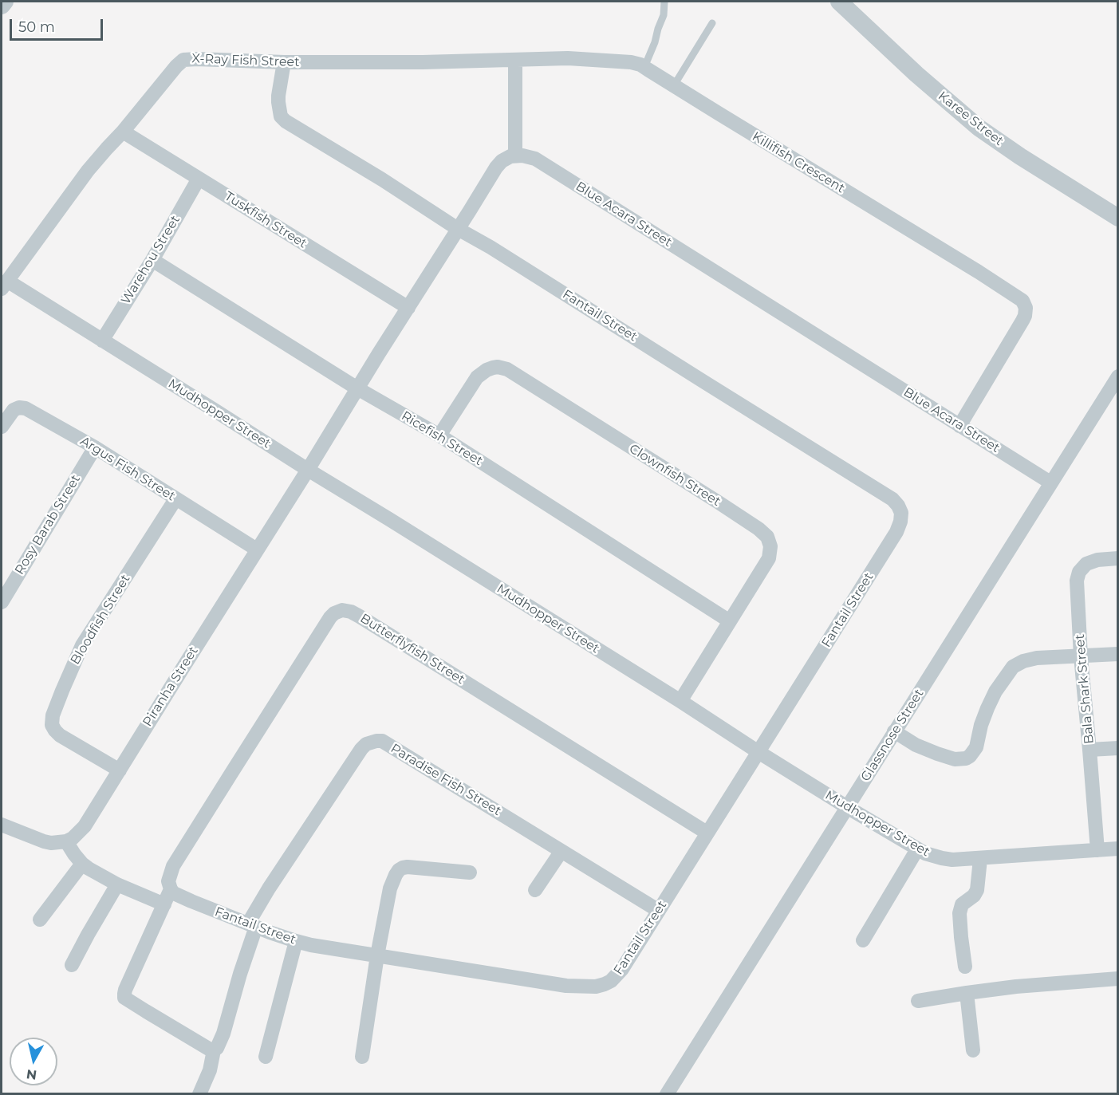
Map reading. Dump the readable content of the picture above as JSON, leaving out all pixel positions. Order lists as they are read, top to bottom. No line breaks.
{"streets":{"street":["X-Ray Fish Street","Karee Street","Killifish Crescent","Blue Acara Street","Tuskfish Street","Warehou Street","Fantail Street","Mudhopper Street","Ricefish Street","Argus Fish Street","Clownfish Street","Rosy Barab Street","Bloodfish Street","Butterflyfish Street","Piranha Street","Bala Shark Street","Glassnose Street","Paradise Fish Street"]},"crossings":[["X-Ray Fish Street","Killifish Crescent"],["X-Ray Fish Street","Tuskfish Street"],["X-Ray Fish Street","Fantail Street"],["X-Ray Fish Street","Mudhopper Street"],["Killifish Crescent","Blue Acara Street"],["Blue Acara Street","Glassnose Street"],["Tuskfish Street","Warehou Street"],["Warehou Street","Mudhopper Street"],["Warehou Street","Ricefish Street"],["Fantail Street","Mudhopper Street"],["Fantail Street","Butterflyfish Street"],["Fantail Street","Paradise Fish Street"],["Mudhopper Street","Clownfish Street"],["Mudhopper Street","Piranha Street"],["Mudhopper Street","Bala Shark Street"],["Mudhopper Street","Glassnose Street"],["Ricefish Street","Clownfish Street"],["Argus Fish Street","Rosy Barab Street"],["Argus Fish Street","Bloodfish Street"],["Argus Fish Street","Piranha Street"],["Bloodfish Street","Piranha Street"]],"scale_bar":"50 m","north":"bottom"}
